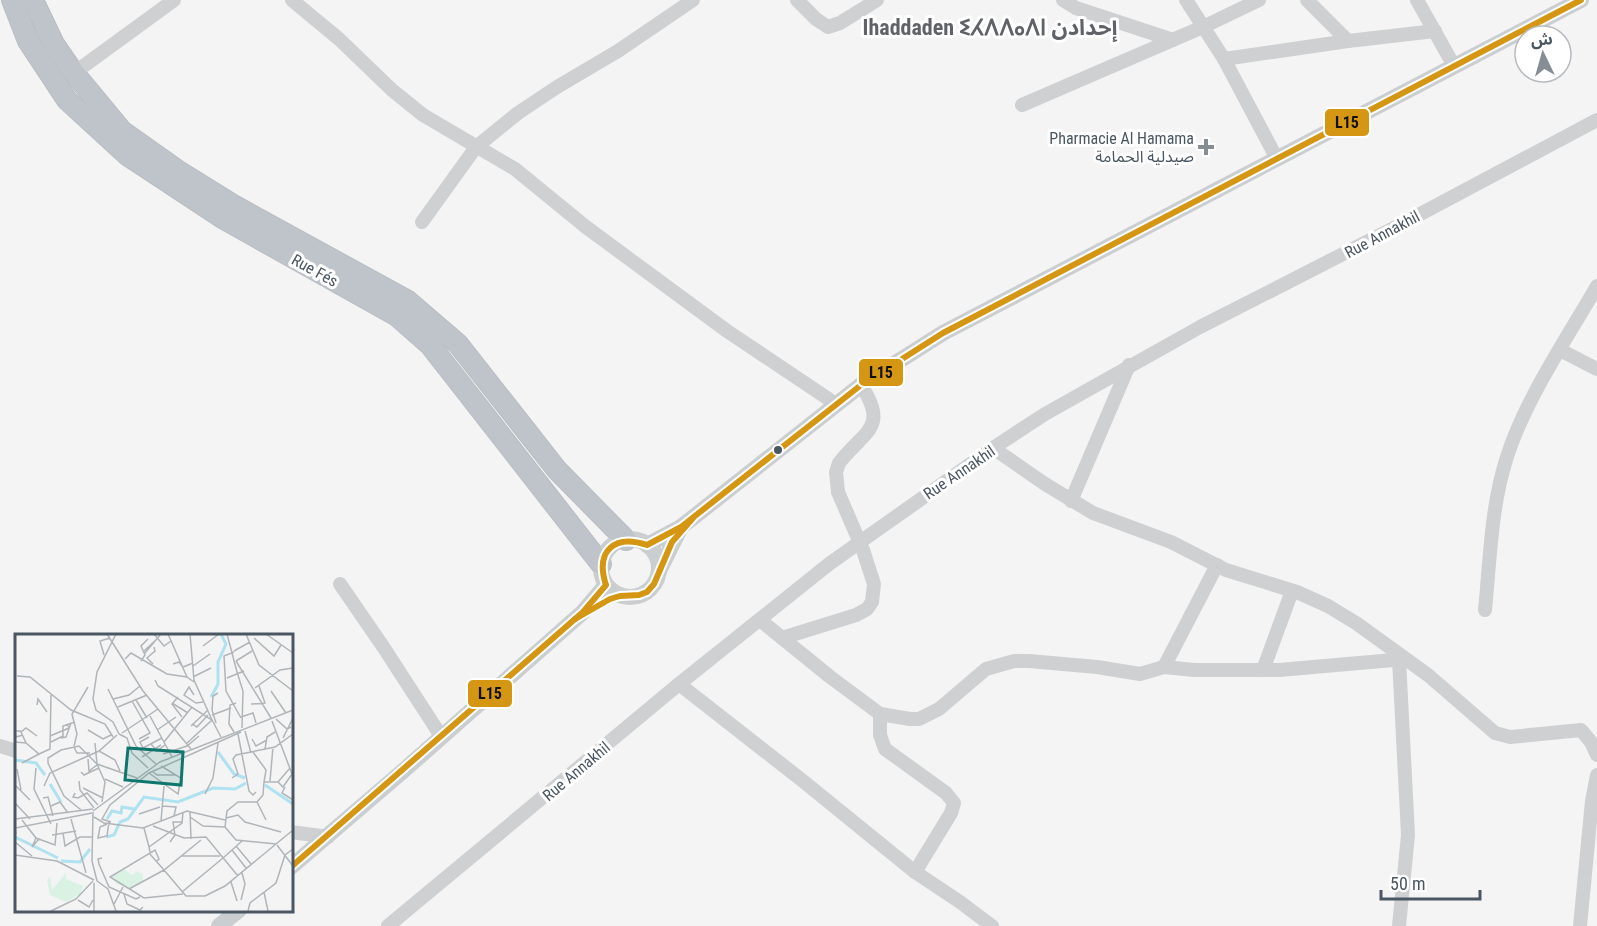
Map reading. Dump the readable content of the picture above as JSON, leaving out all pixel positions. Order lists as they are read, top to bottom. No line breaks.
{"streets":{"highway":["Rue Fés"],"street":["Rue Annakhil"]},"districts":["Ihaddaden ⵉⵃⴷⴷⴰⴷⵏ إحدادن"],"places":{"health":["Pharmacie Al Hamama صيدلية الحمامة"]},"lines":["transit line L15"],"scale_bar":"50 m","north":"top"}
